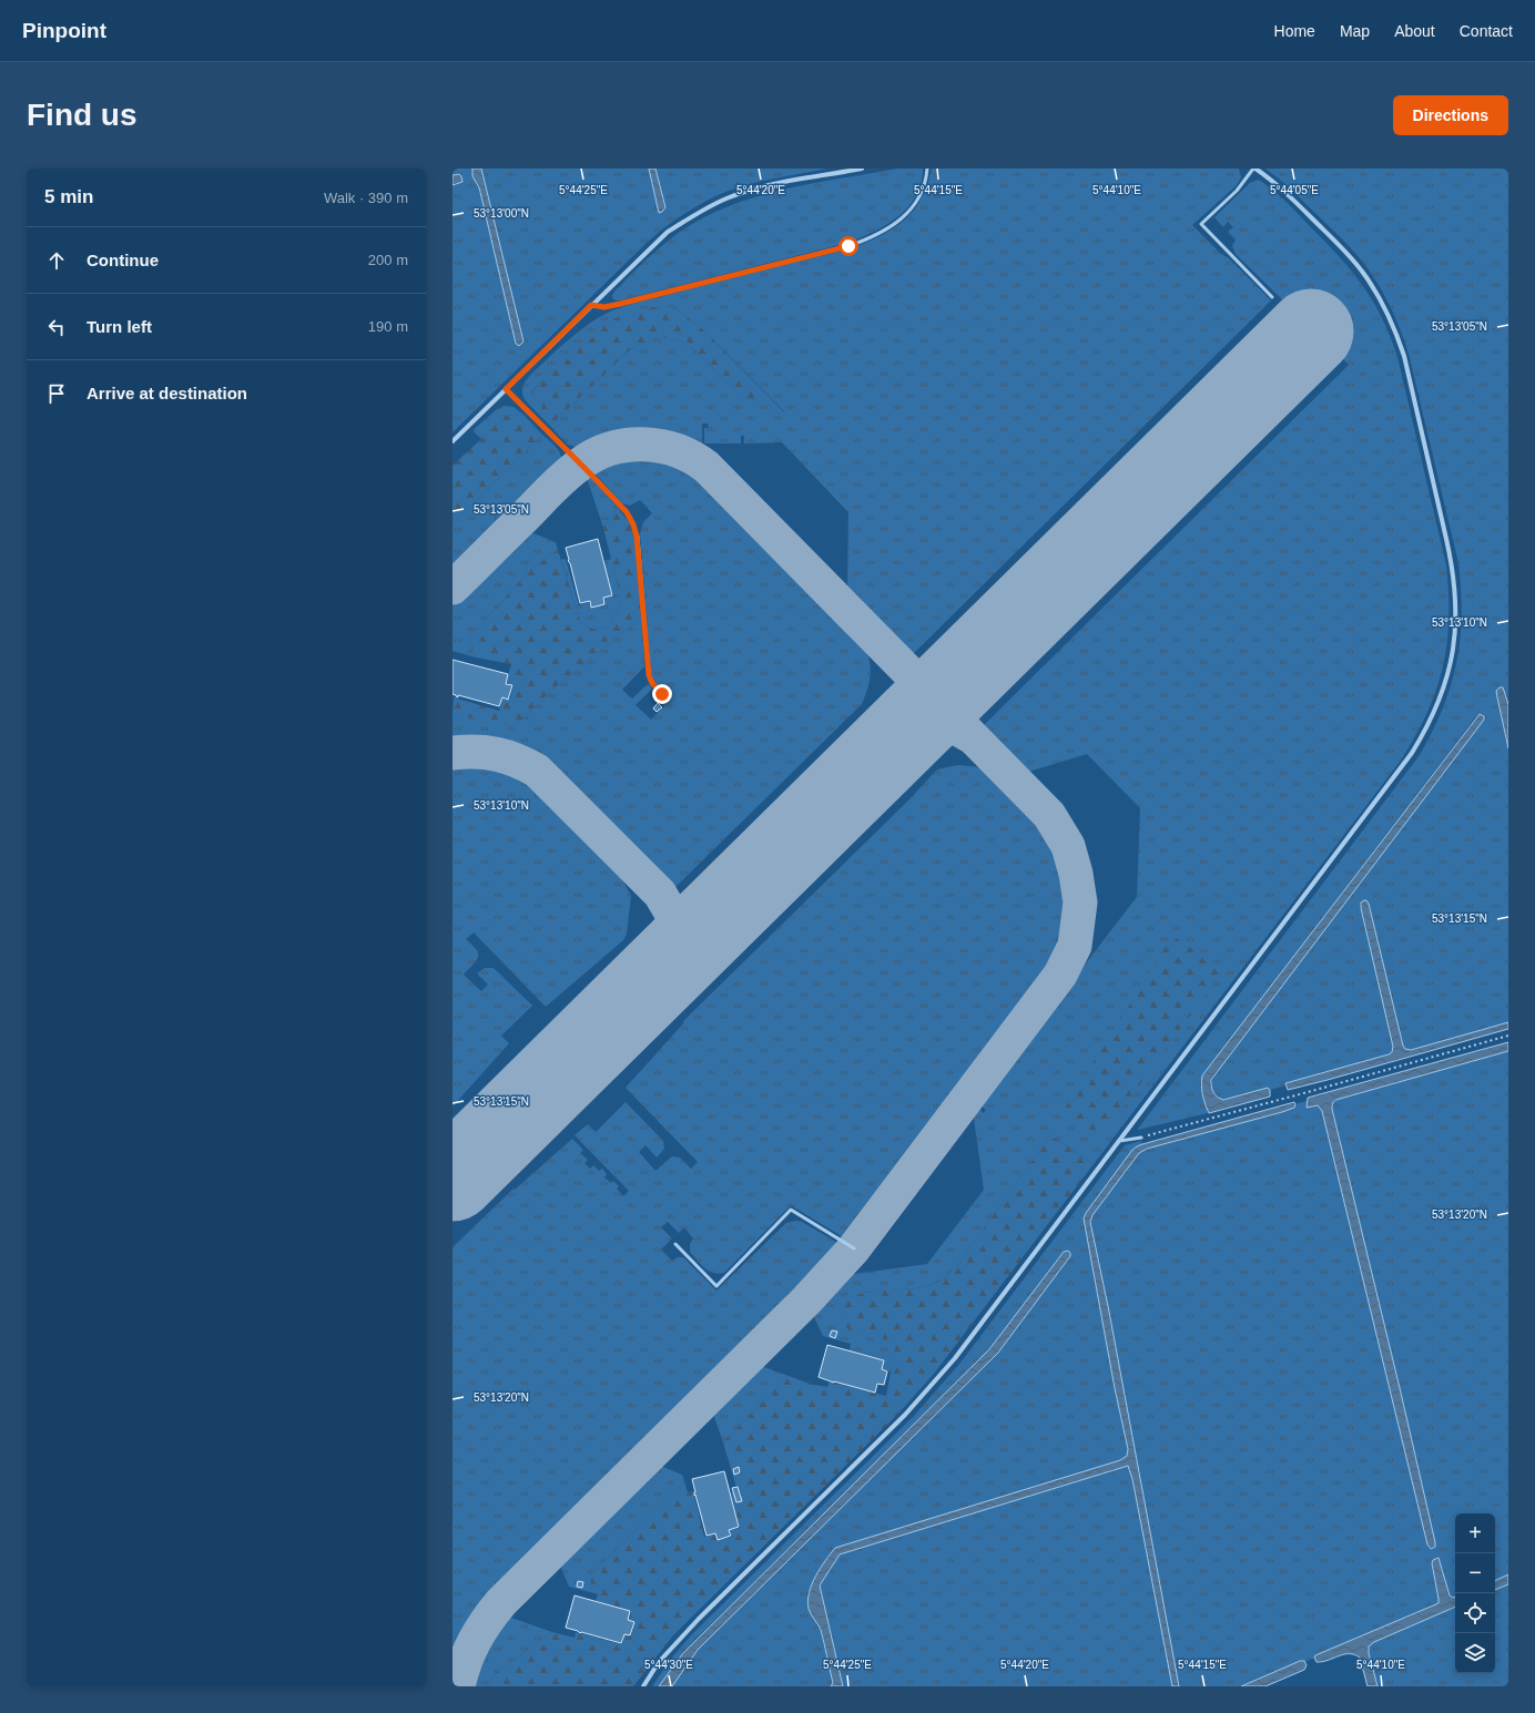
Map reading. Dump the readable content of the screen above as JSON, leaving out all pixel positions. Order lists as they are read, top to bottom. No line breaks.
{"page":{"header":"Pinpoint","nav":["Home","Map","About","Contact"],"buttons":"Directions","title":"Find us","heading":["5 min","Walk · 390 m"],"list":[["Continue","200 m"],["Turn left","190 m"],"Arrive at destination"],"map_buttons":["+","−"]},"coordinates":["5°44'25\"E","5°44'20\"E","5°44'15\"E","5°44'10\"E","5°44'05\"E","53°13'00\"N","53°13'05\"N","53°13'10\"N","53°13'15\"N","53°13'20\"N","5°44'30\"E"]}
